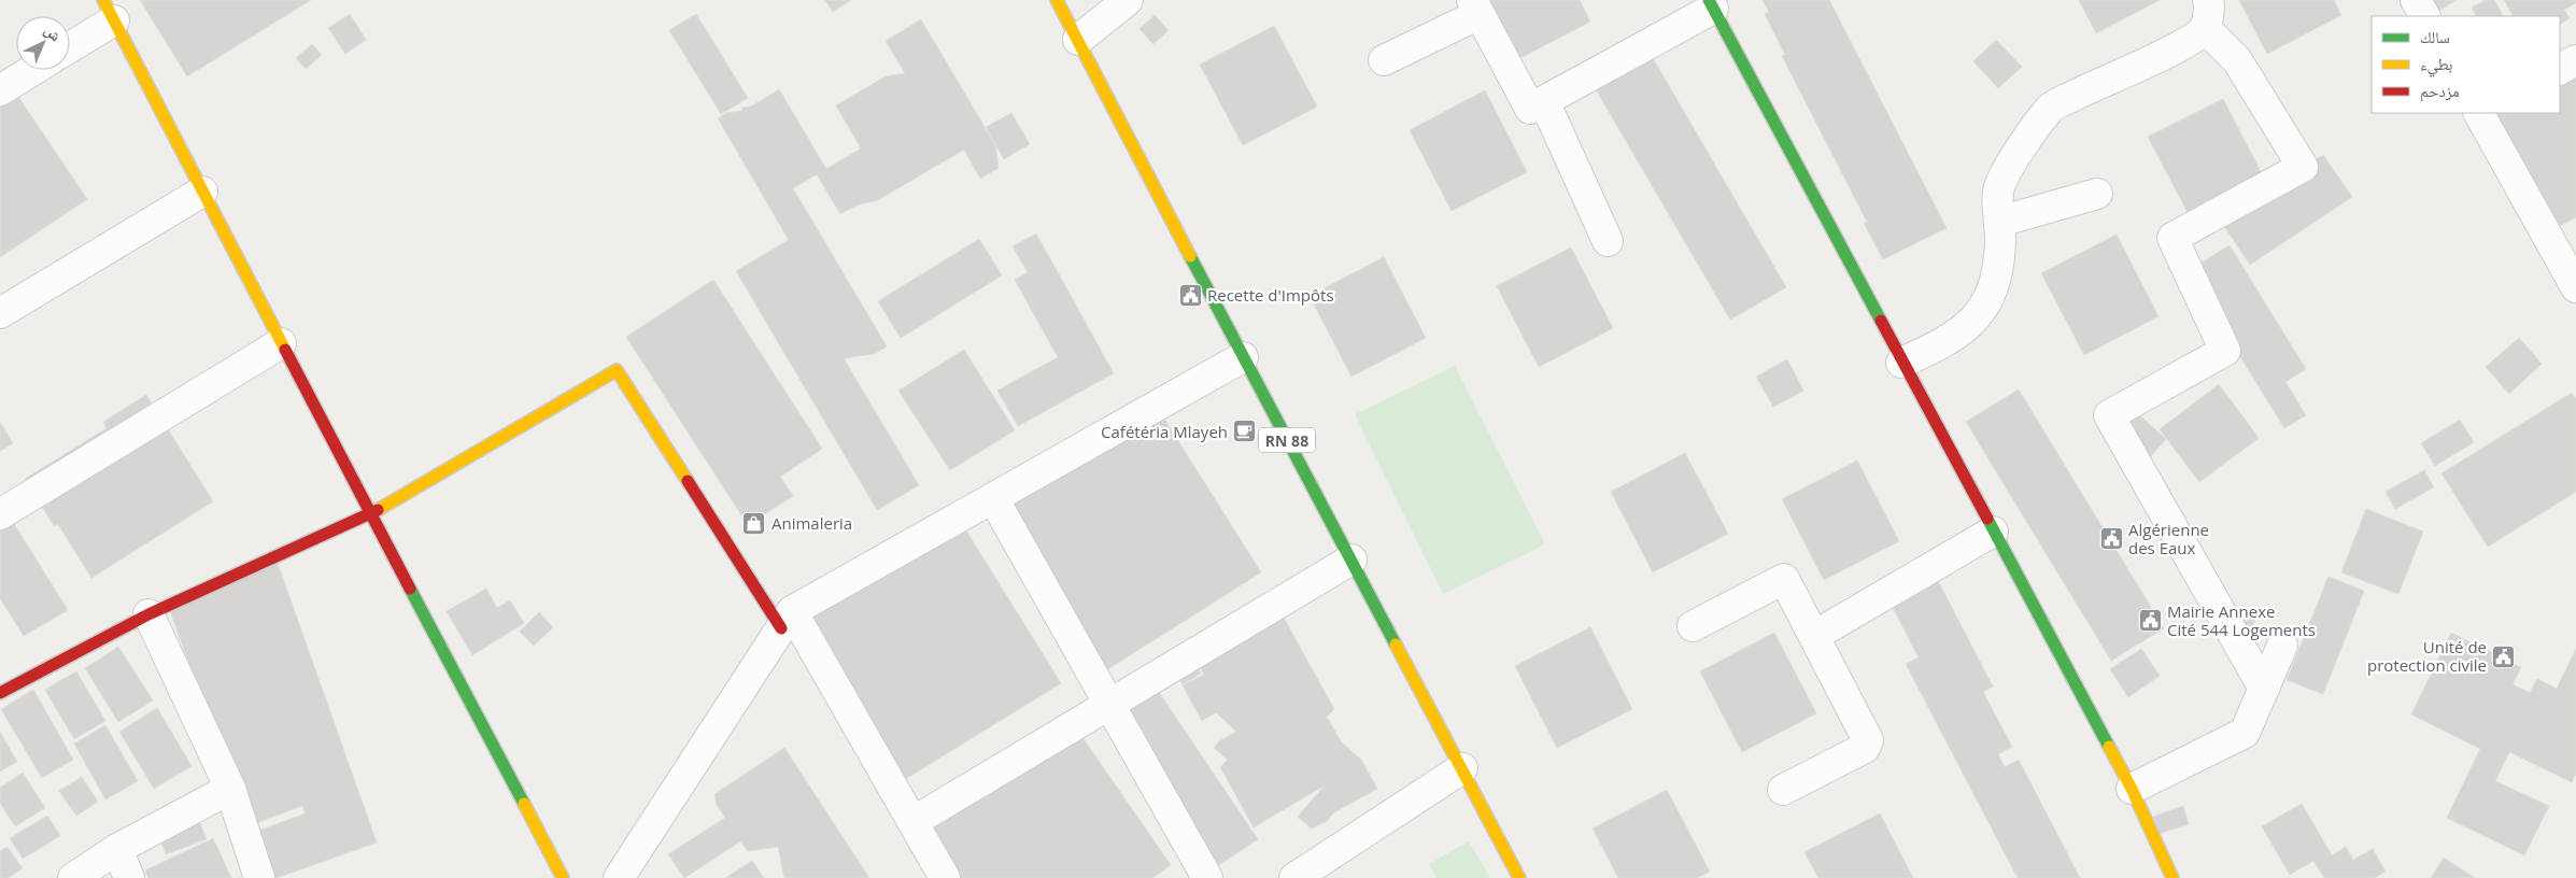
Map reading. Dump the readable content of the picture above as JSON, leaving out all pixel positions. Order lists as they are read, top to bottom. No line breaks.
{"streets":{"street":["RN 88"]},"places":{"public building":["Recette d'Impôts","Algérienne des Eaux","Mairie Annexe Cité 544 Logements","Unité de protection civile"],"cafe":["Cafétéria Mlayeh"],"shop":["Animaleria"]},"legend":["سالك","بطيء","مزدحم"],"north":"top right"}
